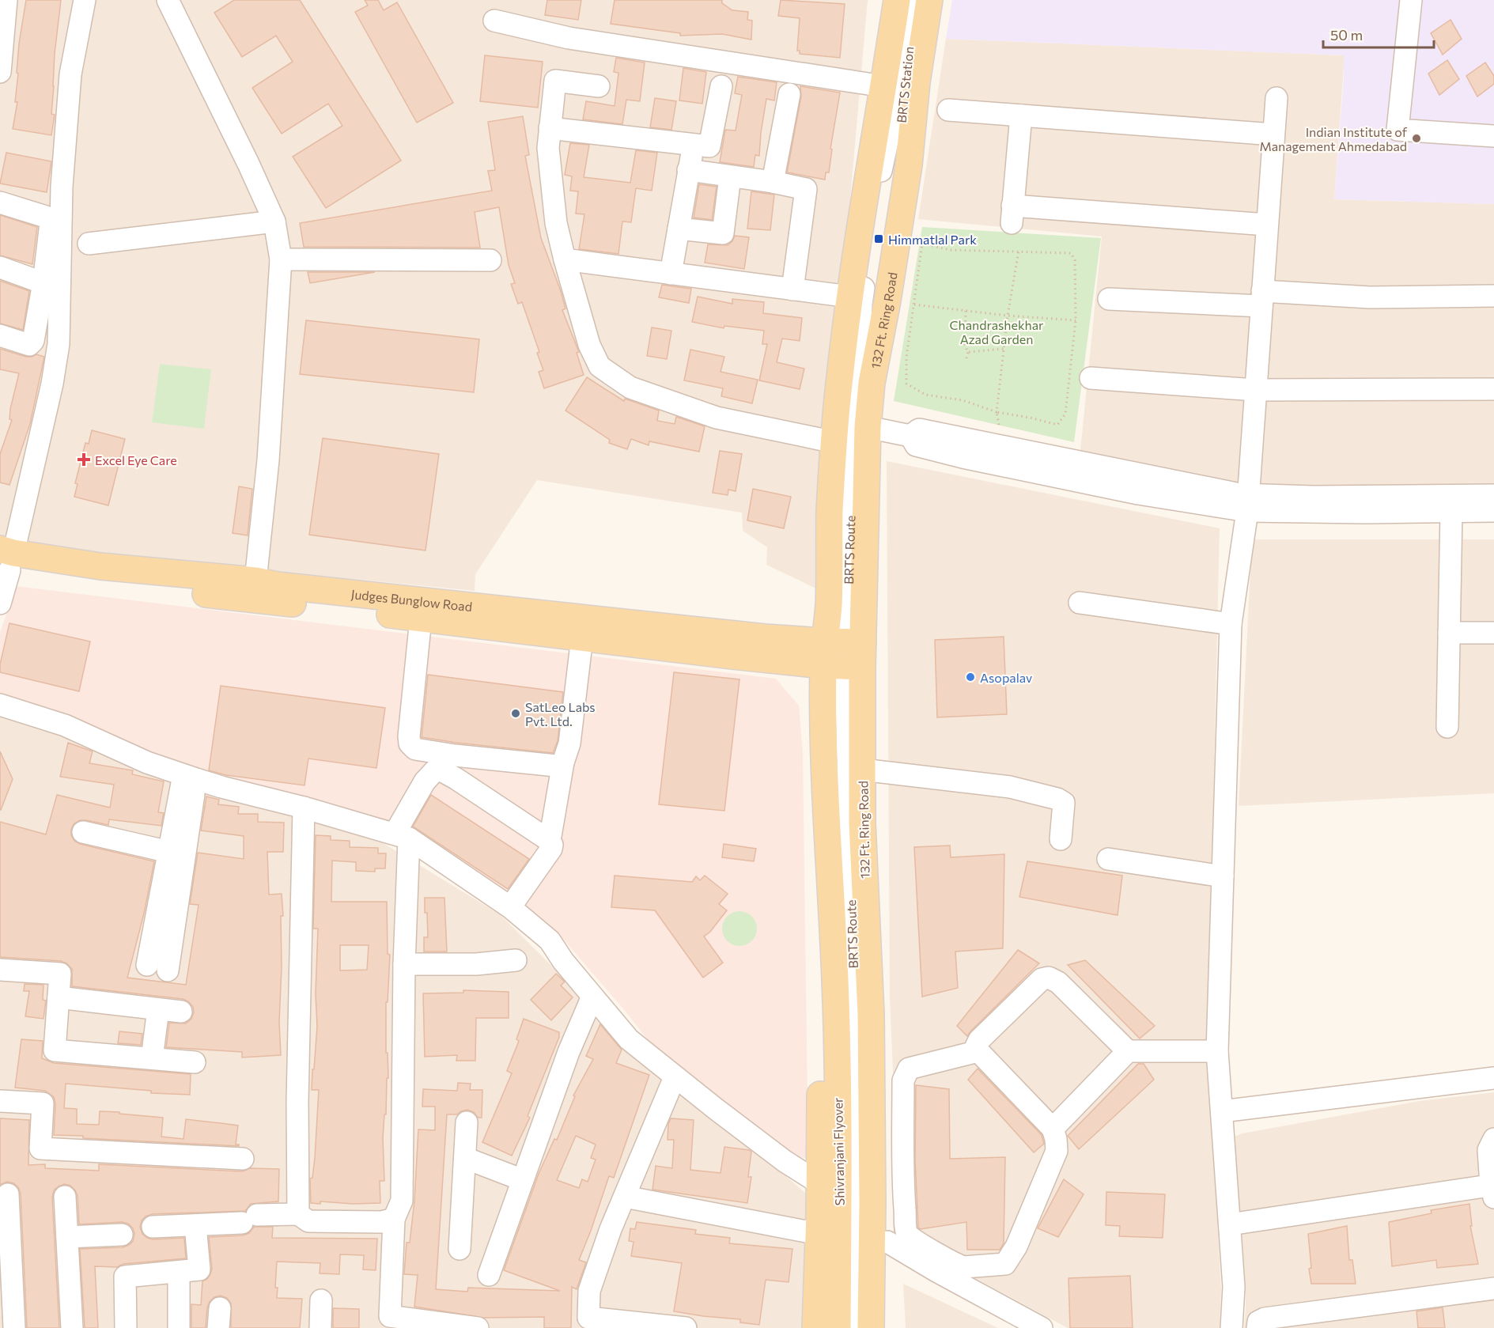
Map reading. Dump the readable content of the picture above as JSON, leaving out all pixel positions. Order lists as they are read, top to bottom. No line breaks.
{"streets":{"main road":["132 Ft. Ring Road","Judges Bunglow Road","Shivranjani Flyover"],"street":["BRTS Station","BRTS Route"]},"crossings":[["BRTS Station","BRTS Route"],["132 Ft. Ring Road","BRTS Route"],["132 Ft. Ring Road","Judges Bunglow Road"],["132 Ft. Ring Road","Shivranjani Flyover"],["BRTS Route","Judges Bunglow Road"]],"parks":["Chandrashekhar Azad Garden"],"places":{"other":["Indian Institute of Management Ahmedabad","Asopalav","SatLeo Labs Pvt. Ltd."],"transit":["Himmatlal Park"],"health":["Excel Eye Care"]},"scale_bar":"50 m"}
